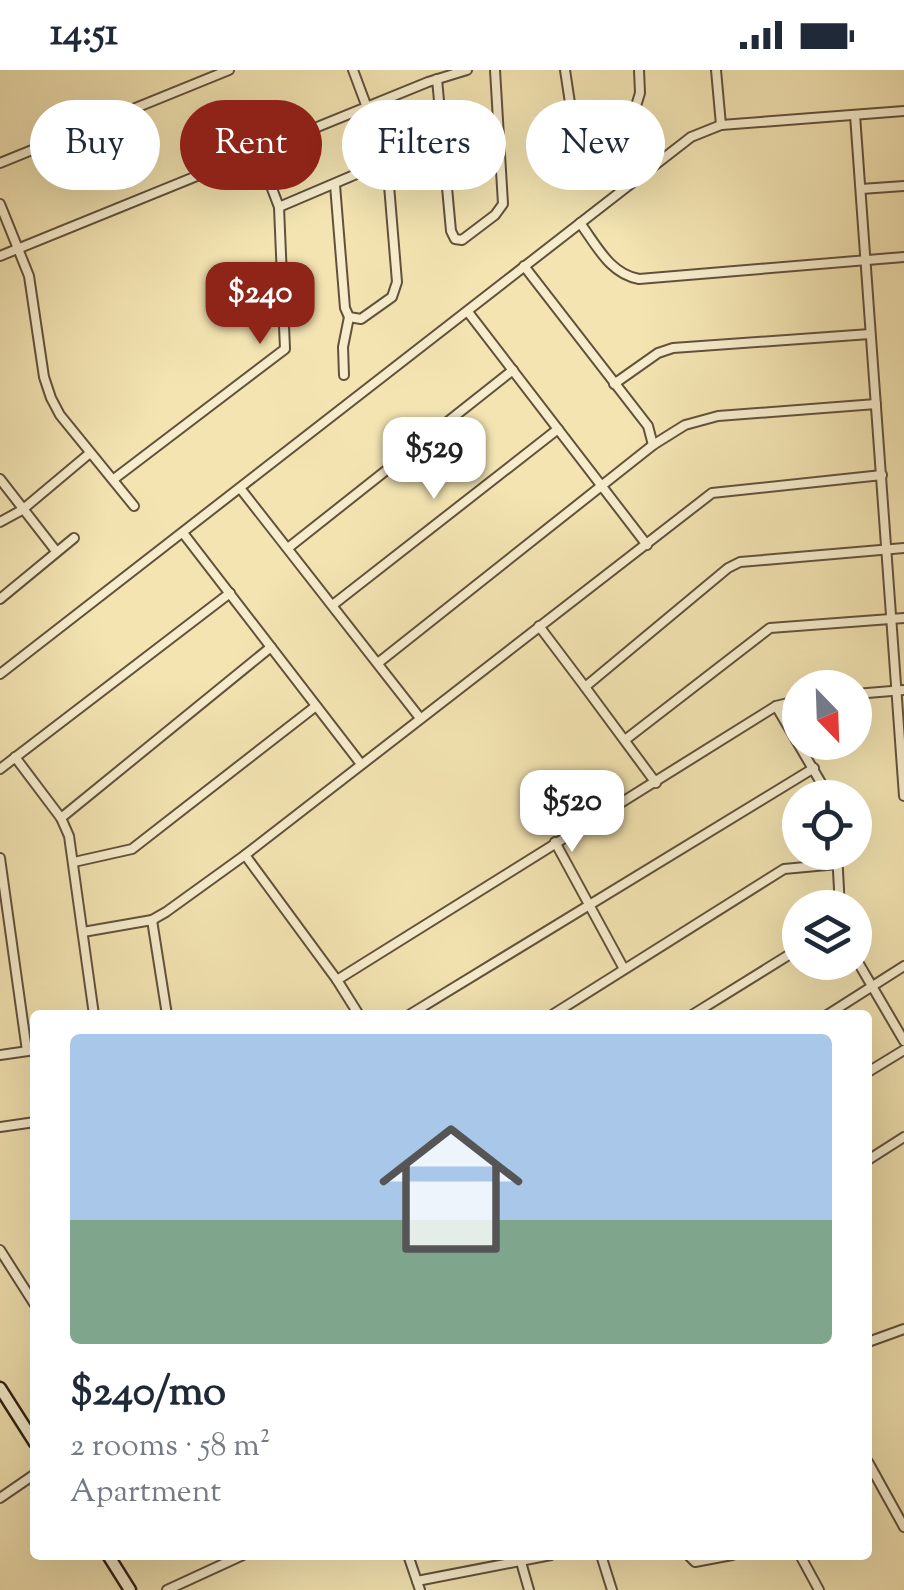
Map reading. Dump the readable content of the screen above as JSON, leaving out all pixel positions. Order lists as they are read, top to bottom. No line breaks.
{"north":"bottom right","page":{"status":"14:51","chip":["Buy","Rent","Filters","New"],"price":["$240","$529","$520"],"list":[{"name":"$240/mo","note":"2 rooms · 58 m² · Apartment"}]}}
